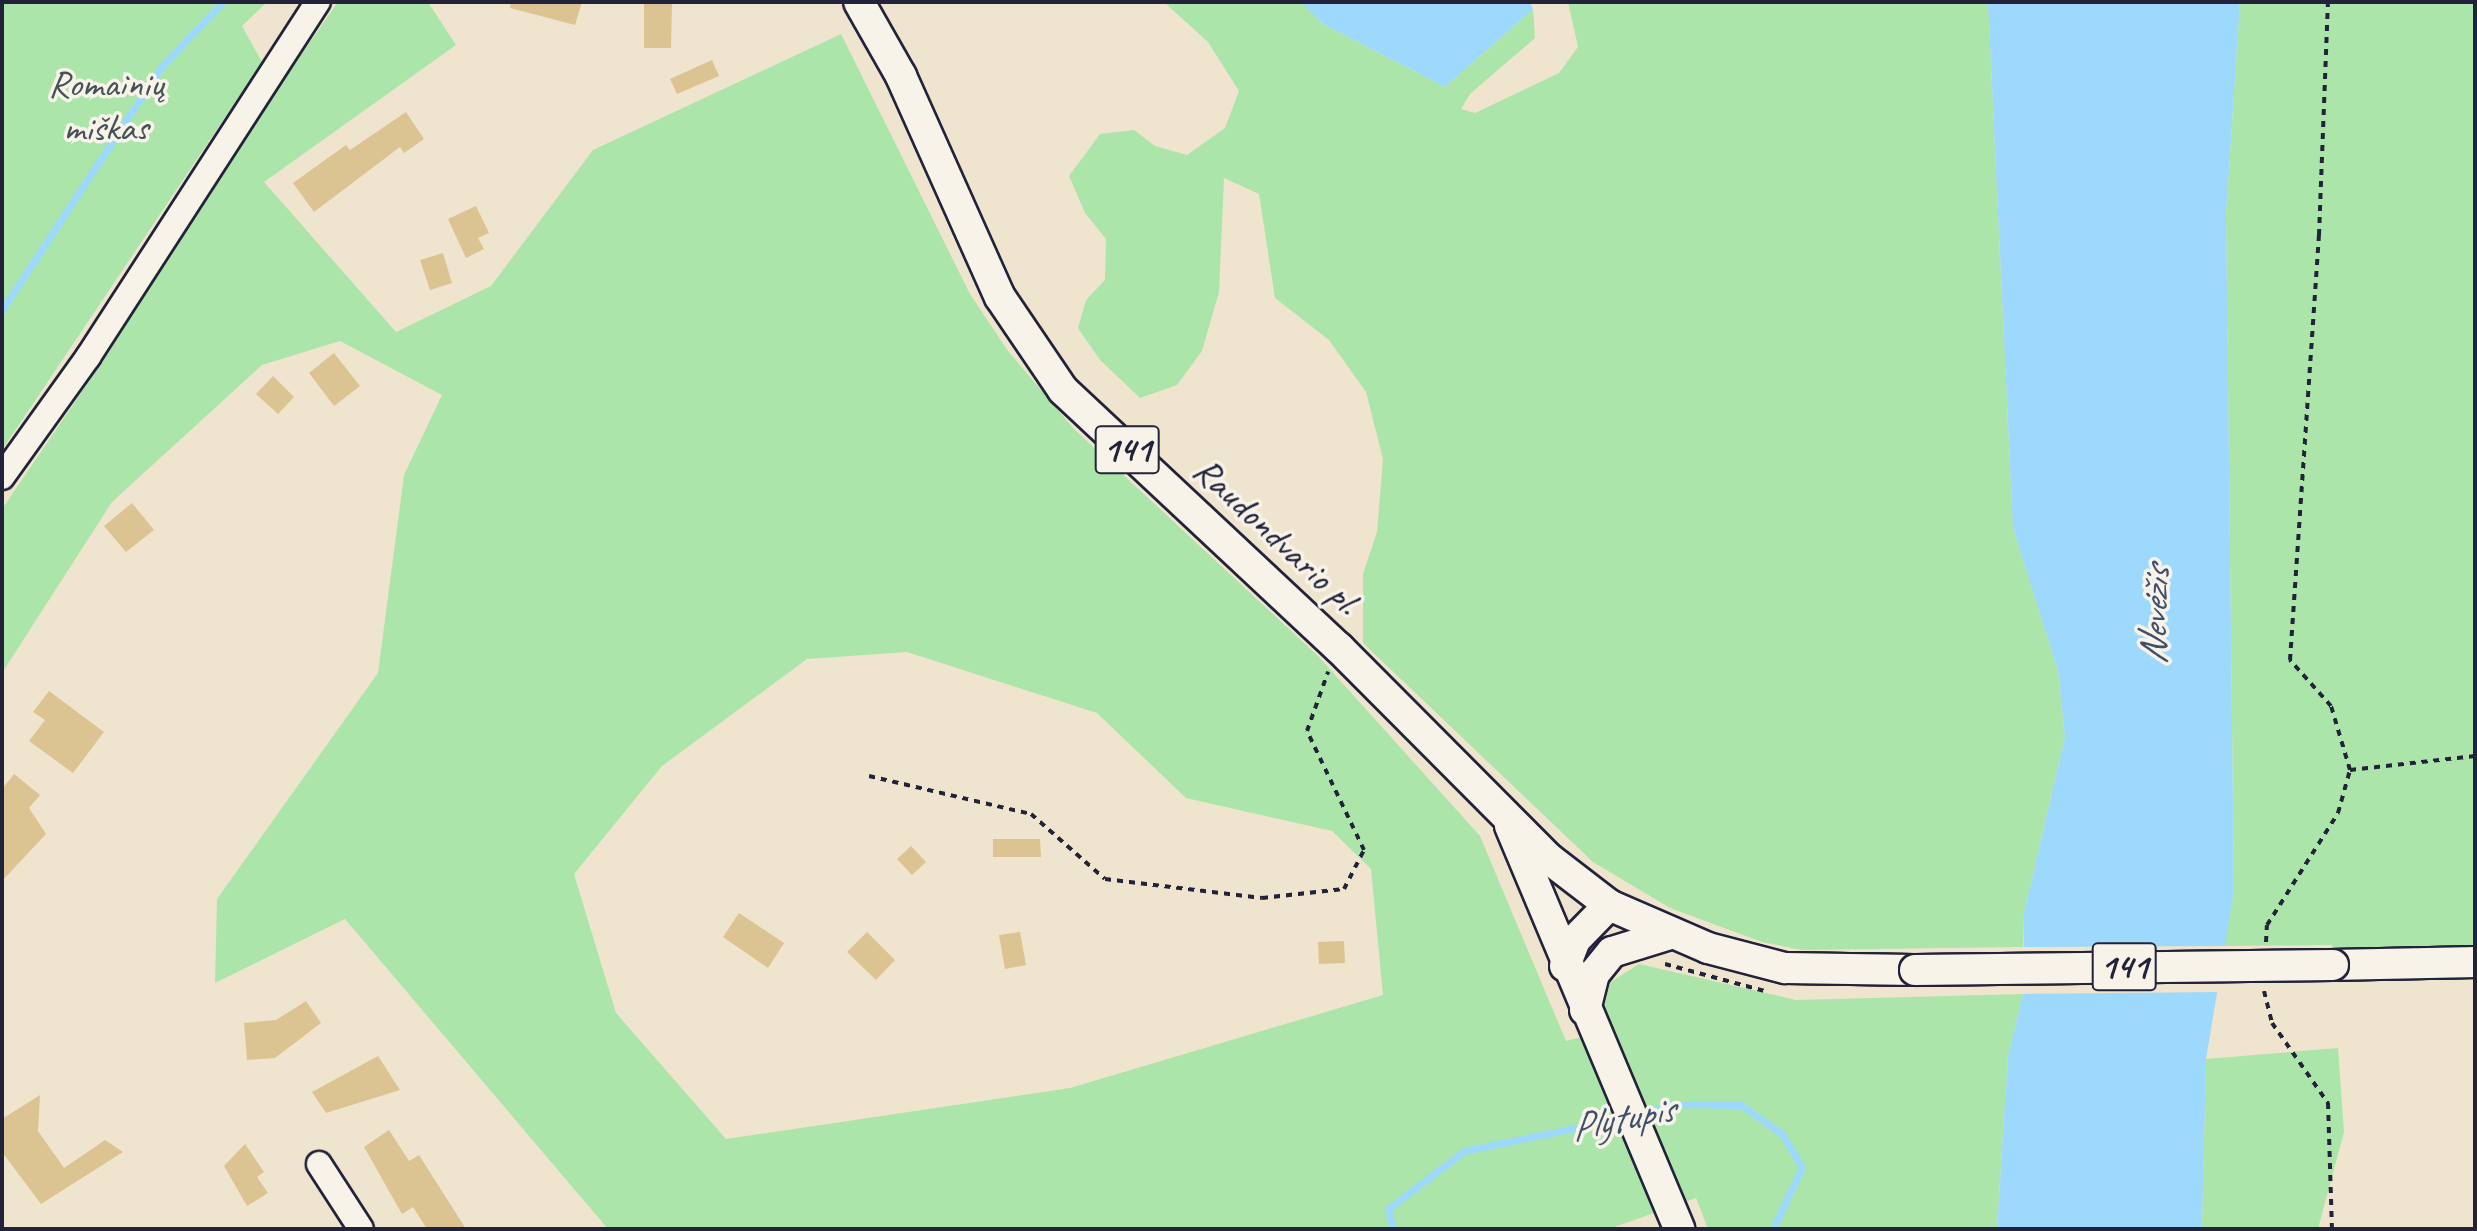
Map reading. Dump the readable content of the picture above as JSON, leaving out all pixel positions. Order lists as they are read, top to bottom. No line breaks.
{"streets":{"main road":["141","Raudondvario pl."]},"crossings":[["141","Raudondvario pl."]],"water":["Nevėžis","Plytupis"],"parks":["Romainių miškas"]}
